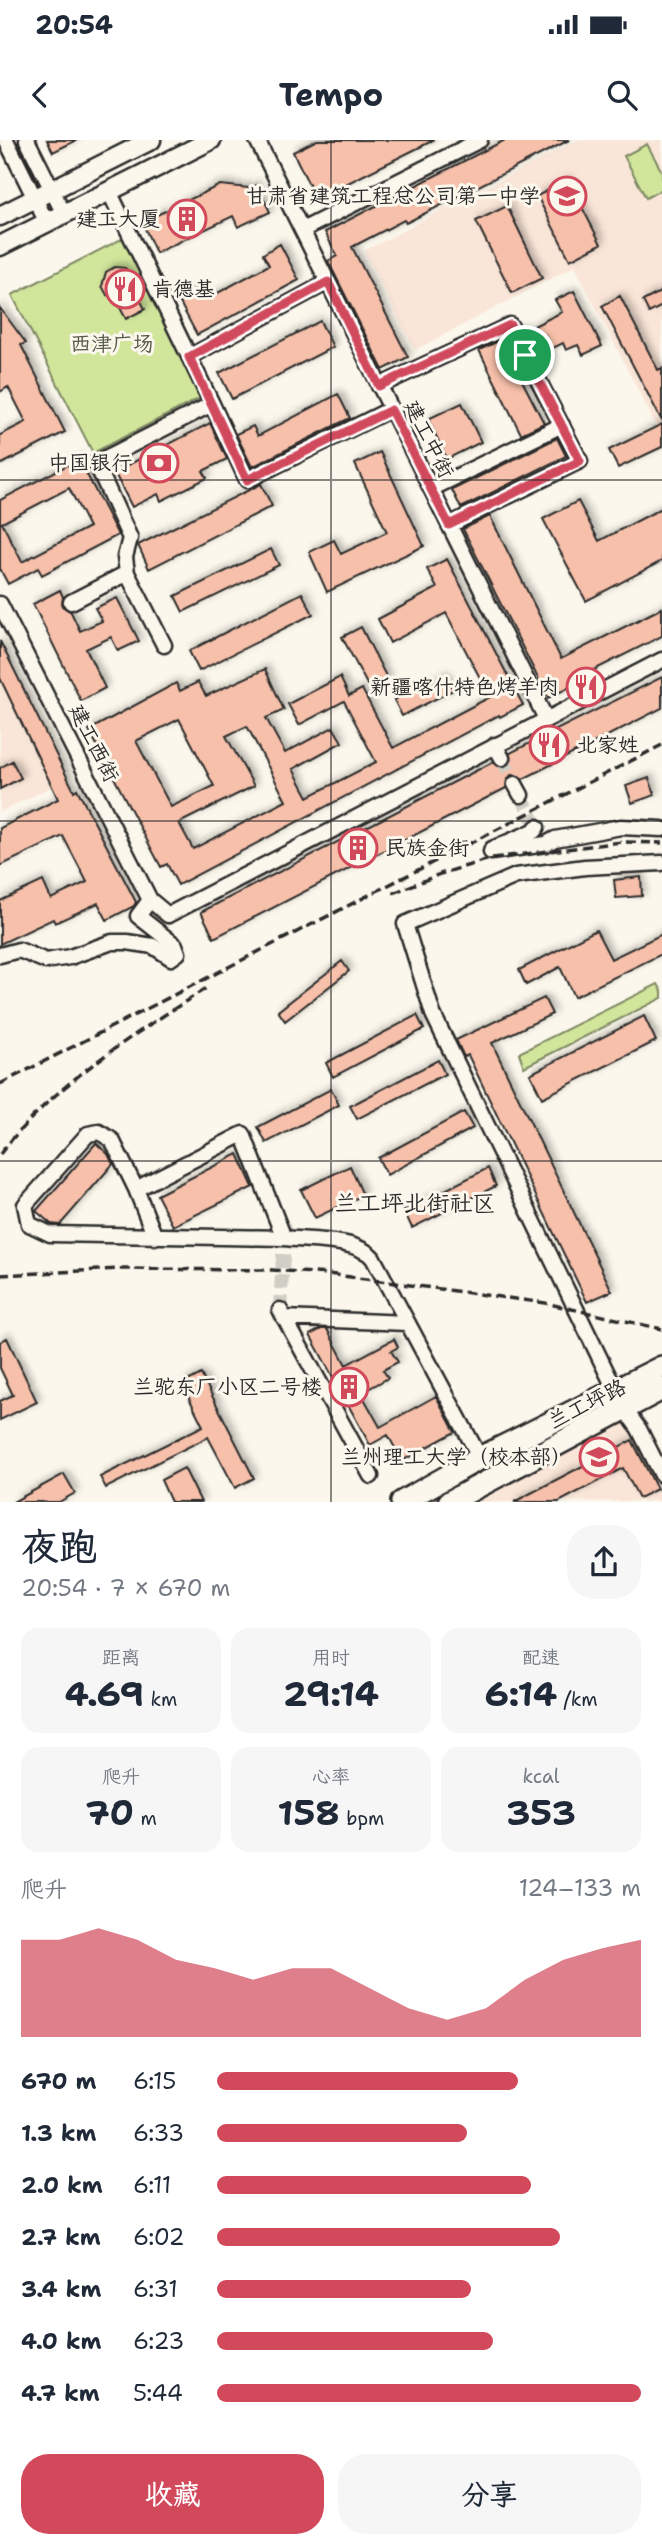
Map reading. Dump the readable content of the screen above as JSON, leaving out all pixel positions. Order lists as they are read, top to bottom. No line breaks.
{"streets":{"highway":["兰工坪路"],"street":["建工中街","建工西街"]},"districts":["兰工坪北街社区"],"parks":["西津广场"],"places":{"school or university":["甘肃省建筑工程总公司第一中学","兰州理工大学（校本部）"],"building":["建工大厦","民族金街","兰驼东厂小区二号楼"],"restaurant":["肯德基","新疆喀什特色烤羊肉","北家姓"],"bank":["中国银行"]},"page":{"status":"20:54","header":"Tempo","heading":["夜跑","20:54 · 7 × 670 m"],"stats":[["距离","4.69 km"],["用时","29:14"],["配速","6:14 /km"],["爬升","70 m"],["心率","158 bpm"],["kcal","353"]],"chart":["爬升","124–133 m"],"list":[{"name":"670 m","note":"6:15"},{"name":"1.3 km","note":"6:33"},{"name":"2.0 km","note":"6:11"},{"name":"2.7 km","note":"6:02"},{"name":"3.4 km","note":"6:31"},{"name":"4.0 km","note":"6:23"},{"name":"4.7 km","note":"5:44"}],"buttons":["收藏","分享"]}}
